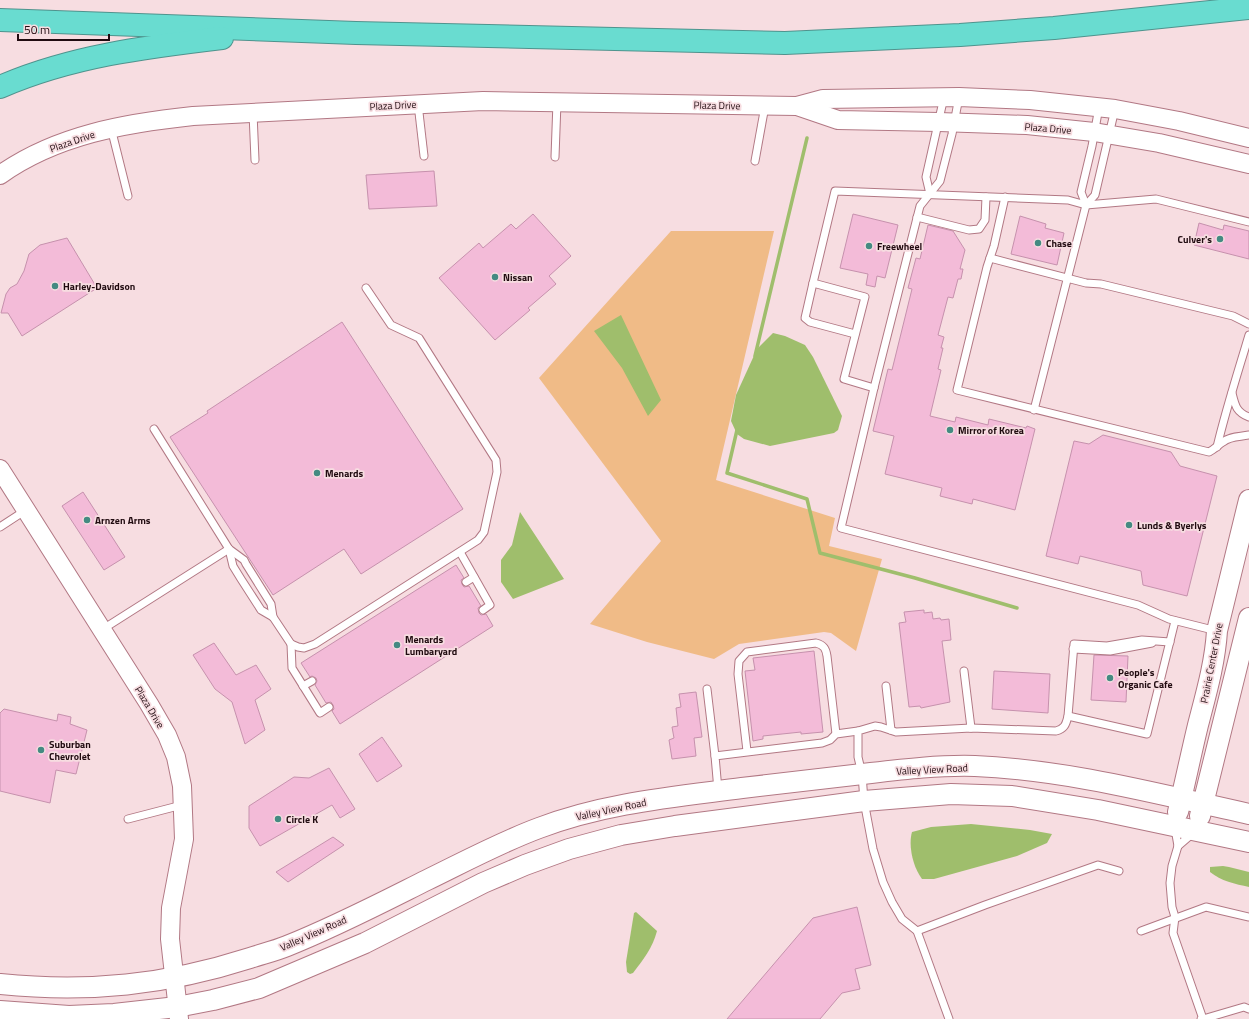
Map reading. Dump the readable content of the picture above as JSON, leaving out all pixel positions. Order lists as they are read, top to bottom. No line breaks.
{"streets":{"main road":["Prairie Center Drive","Valley View Road"],"street":["Plaza Drive"]},"crossings":[["Plaza Drive","Valley View Road"],["Prairie Center Drive","Valley View Road"]],"places":["Culver's","Chase","Freewheel","Nissan","Harley-Davidson","Mirror of Korea","Menards","Arnzen Arms","Lunds & Byerlys","Menards Lumbaryard","People's Organic Cafe","Suburban Chevrolet","Circle K"],"scale_bar":"50 m"}
